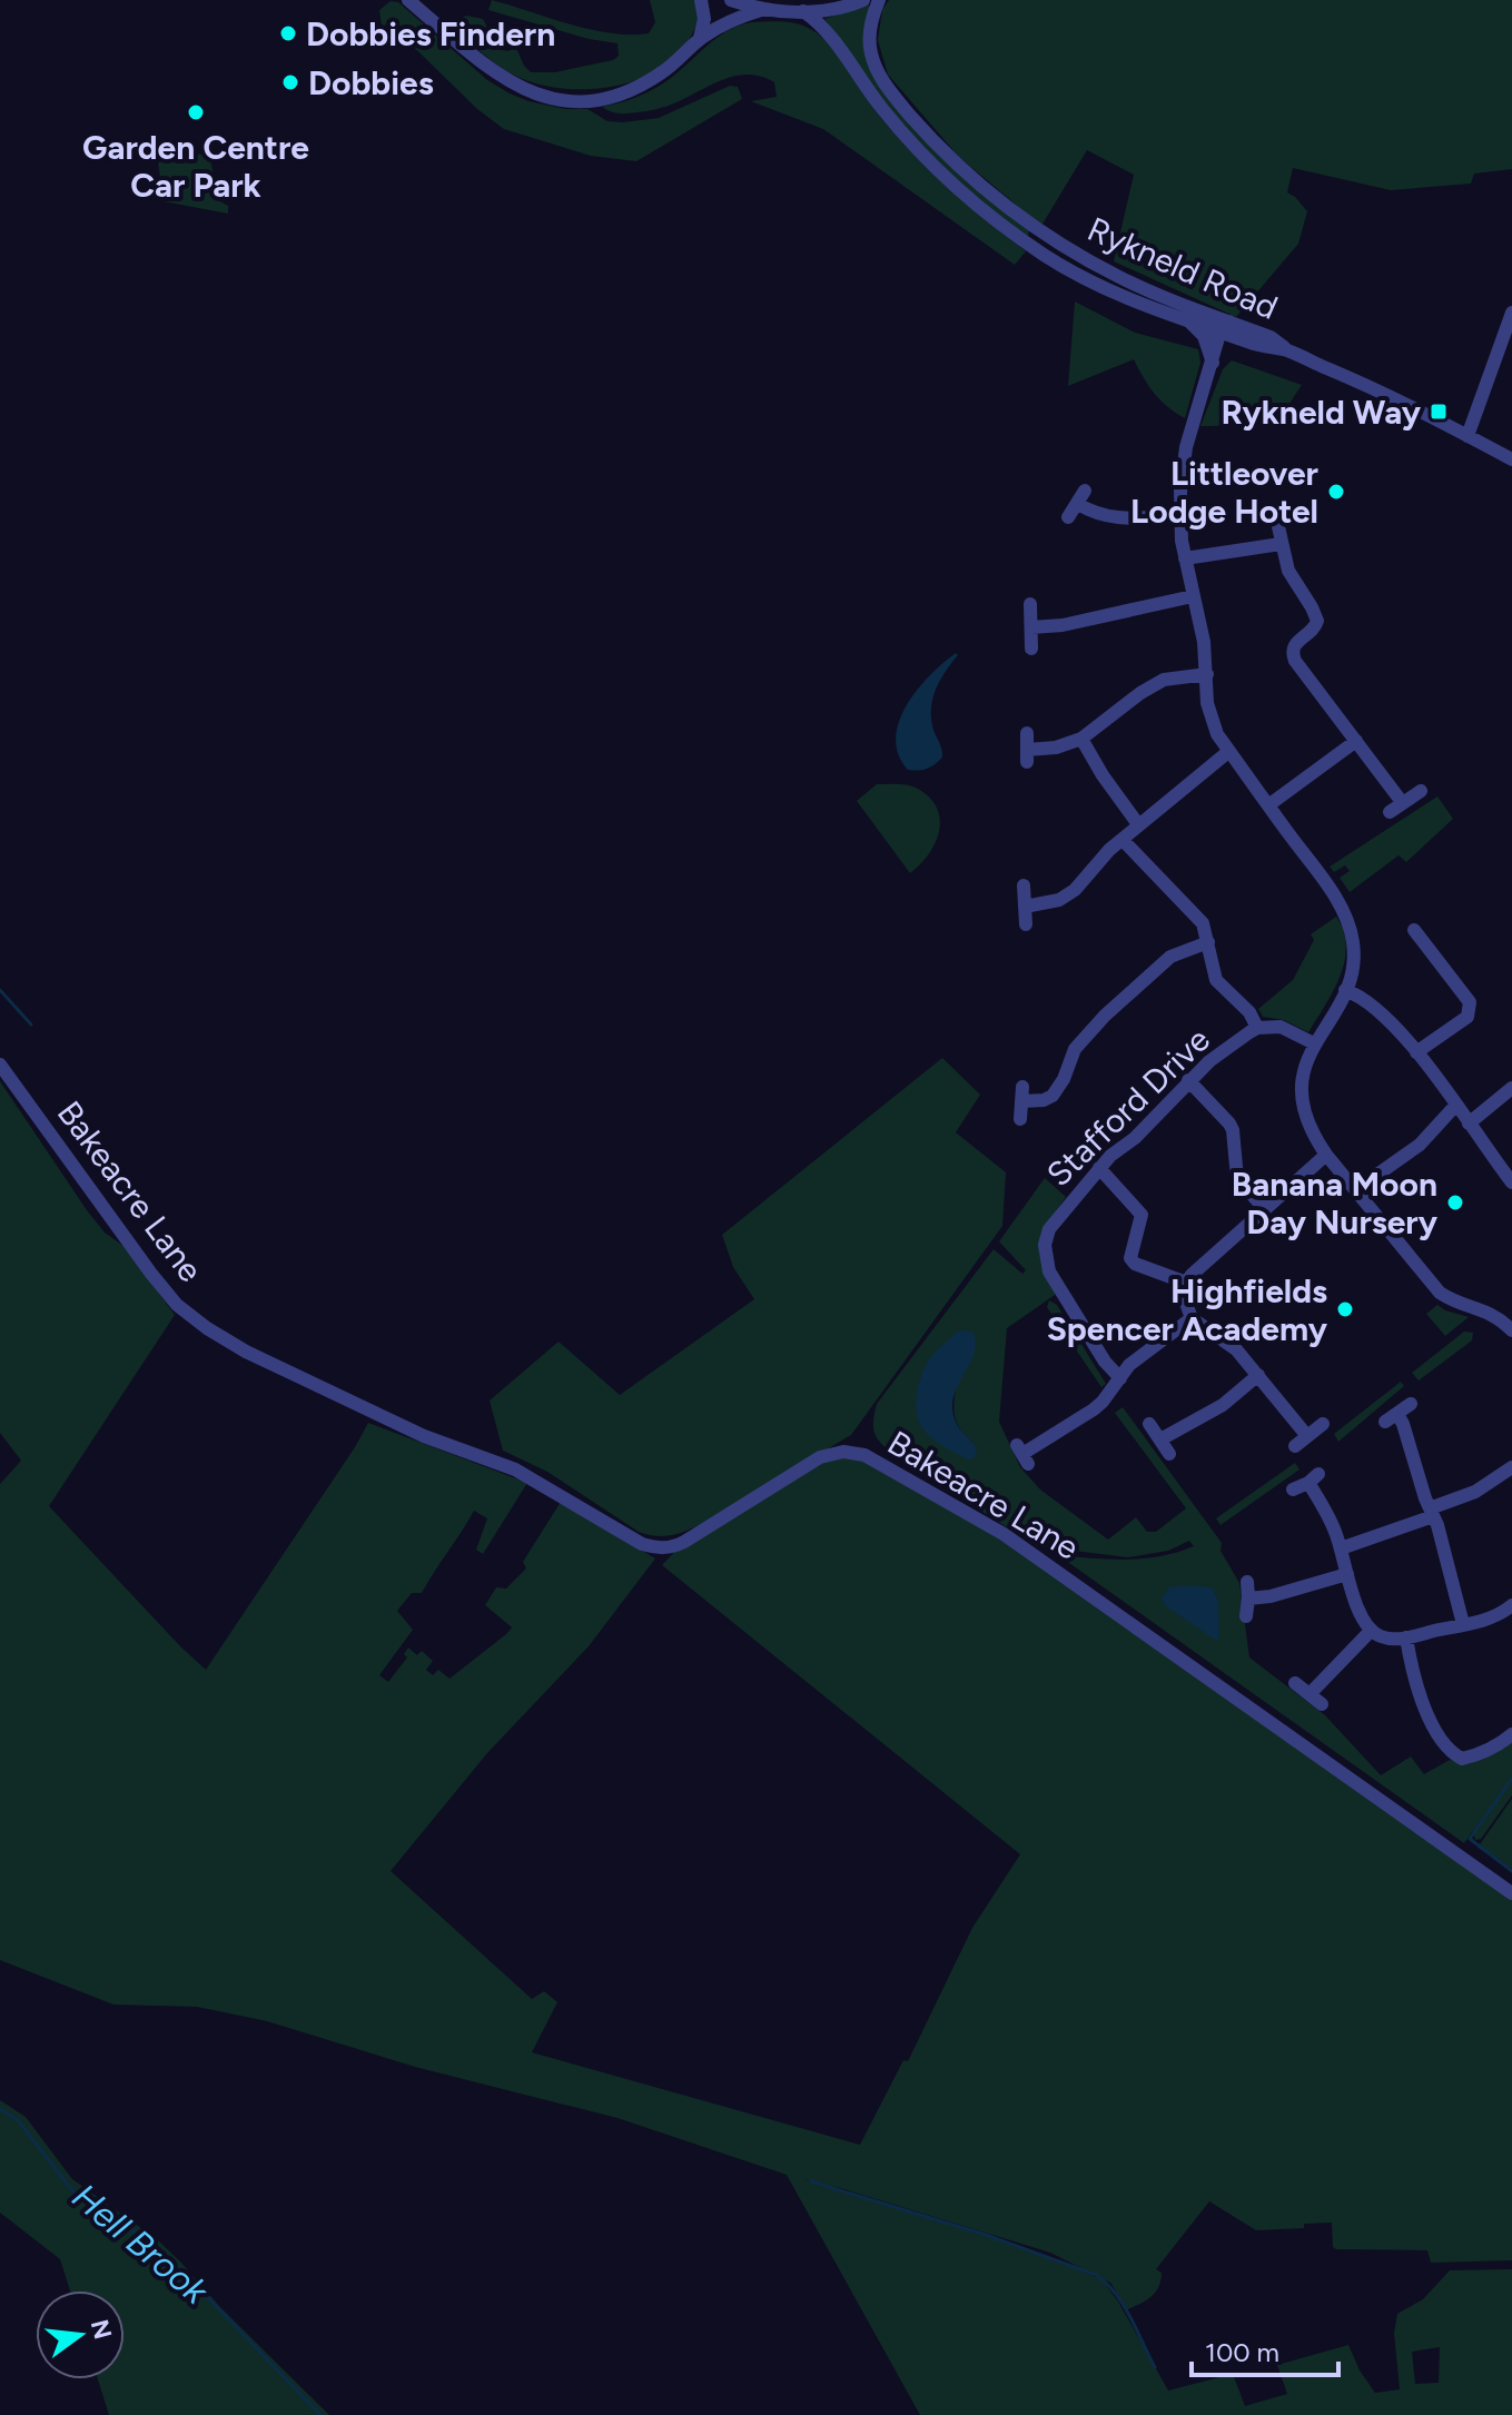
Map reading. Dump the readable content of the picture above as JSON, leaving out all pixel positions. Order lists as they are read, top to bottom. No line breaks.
{"streets":{"street":["Rykneld Road","Stafford Drive","Bakeacre Lane"]},"water":["Hell Brook"],"places":{"other":["Dobbies Findern","Dobbies","Garden Centre Car Park","Littleover Lodge Hotel","Banana Moon Day Nursery","Highfields Spencer Academy"],"transit":["Rykneld Way"]},"scale_bar":"100 m","north":"right"}
